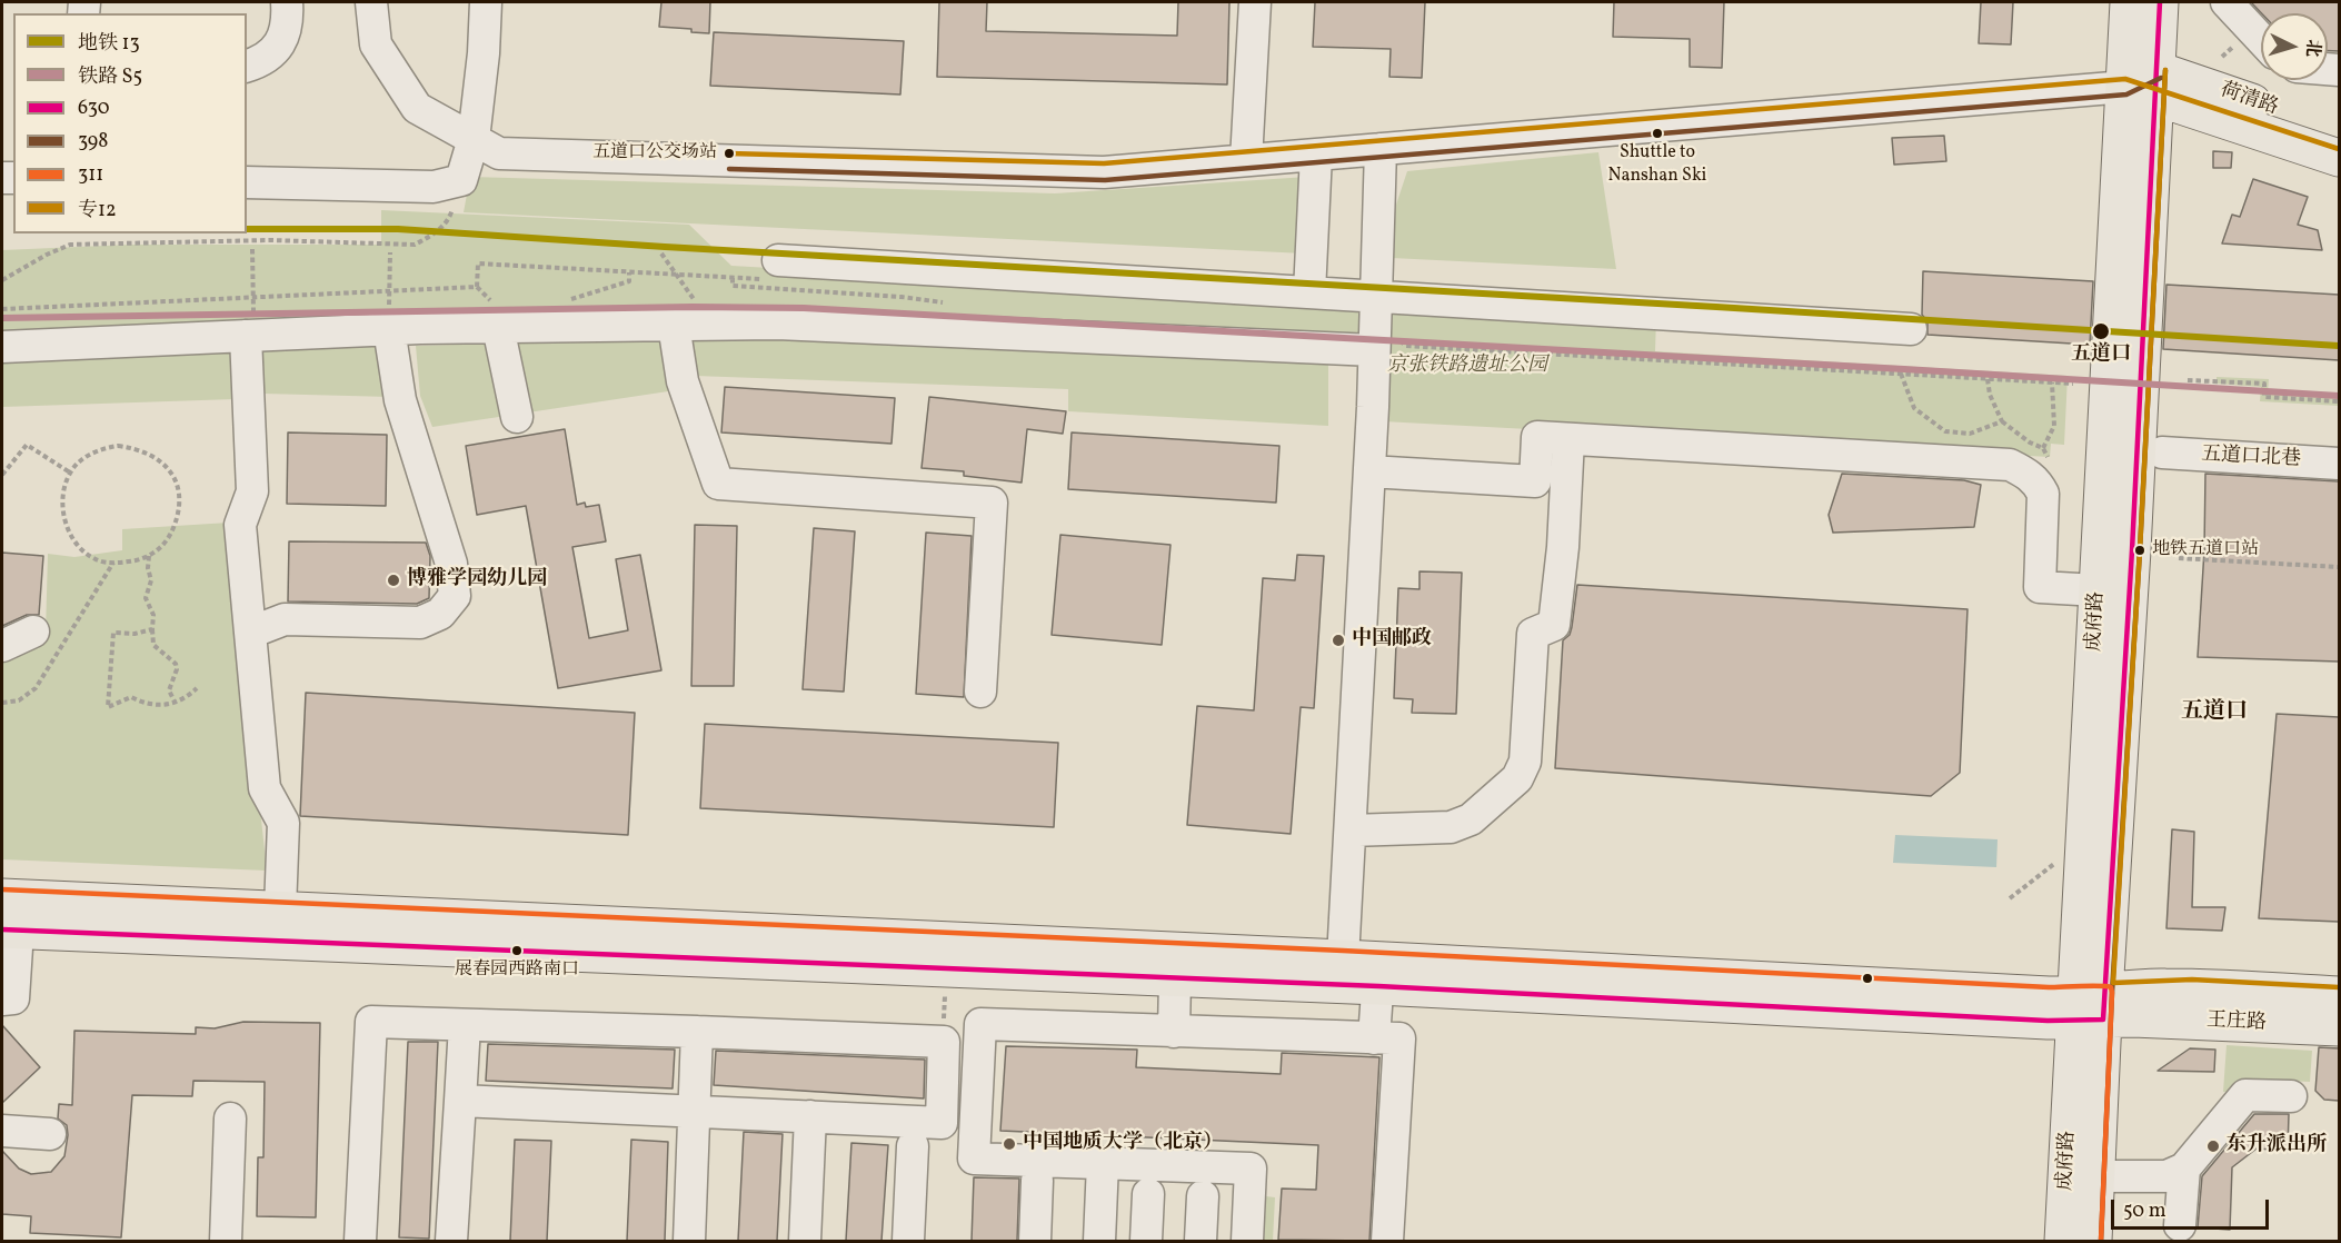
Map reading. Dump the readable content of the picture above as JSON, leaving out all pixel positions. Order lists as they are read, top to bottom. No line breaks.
{"streets":{"main road":["荷清路","成府路","王庄路"],"street":["五道口北巷"]},"crossings":[["荷清路","成府路"],["成府路","王庄路"]],"districts":["五道口"],"parks":["京张铁路遗址公园"],"places":["Shuttle to Nanshan Ski","五道口公交场站","五道口","地铁五道口站","博雅学园幼儿园","中国邮政","展春园西路南口","中国地质大学（北京）","东升派出所"],"lines":["transit line 630","transit line 398","transit line 专12","metro line 13","rail line S5","transit line 311"],"legend":["地铁 13","铁路 S5","630","398","311","专12"],"scale_bar":"50 m","north":"right"}
